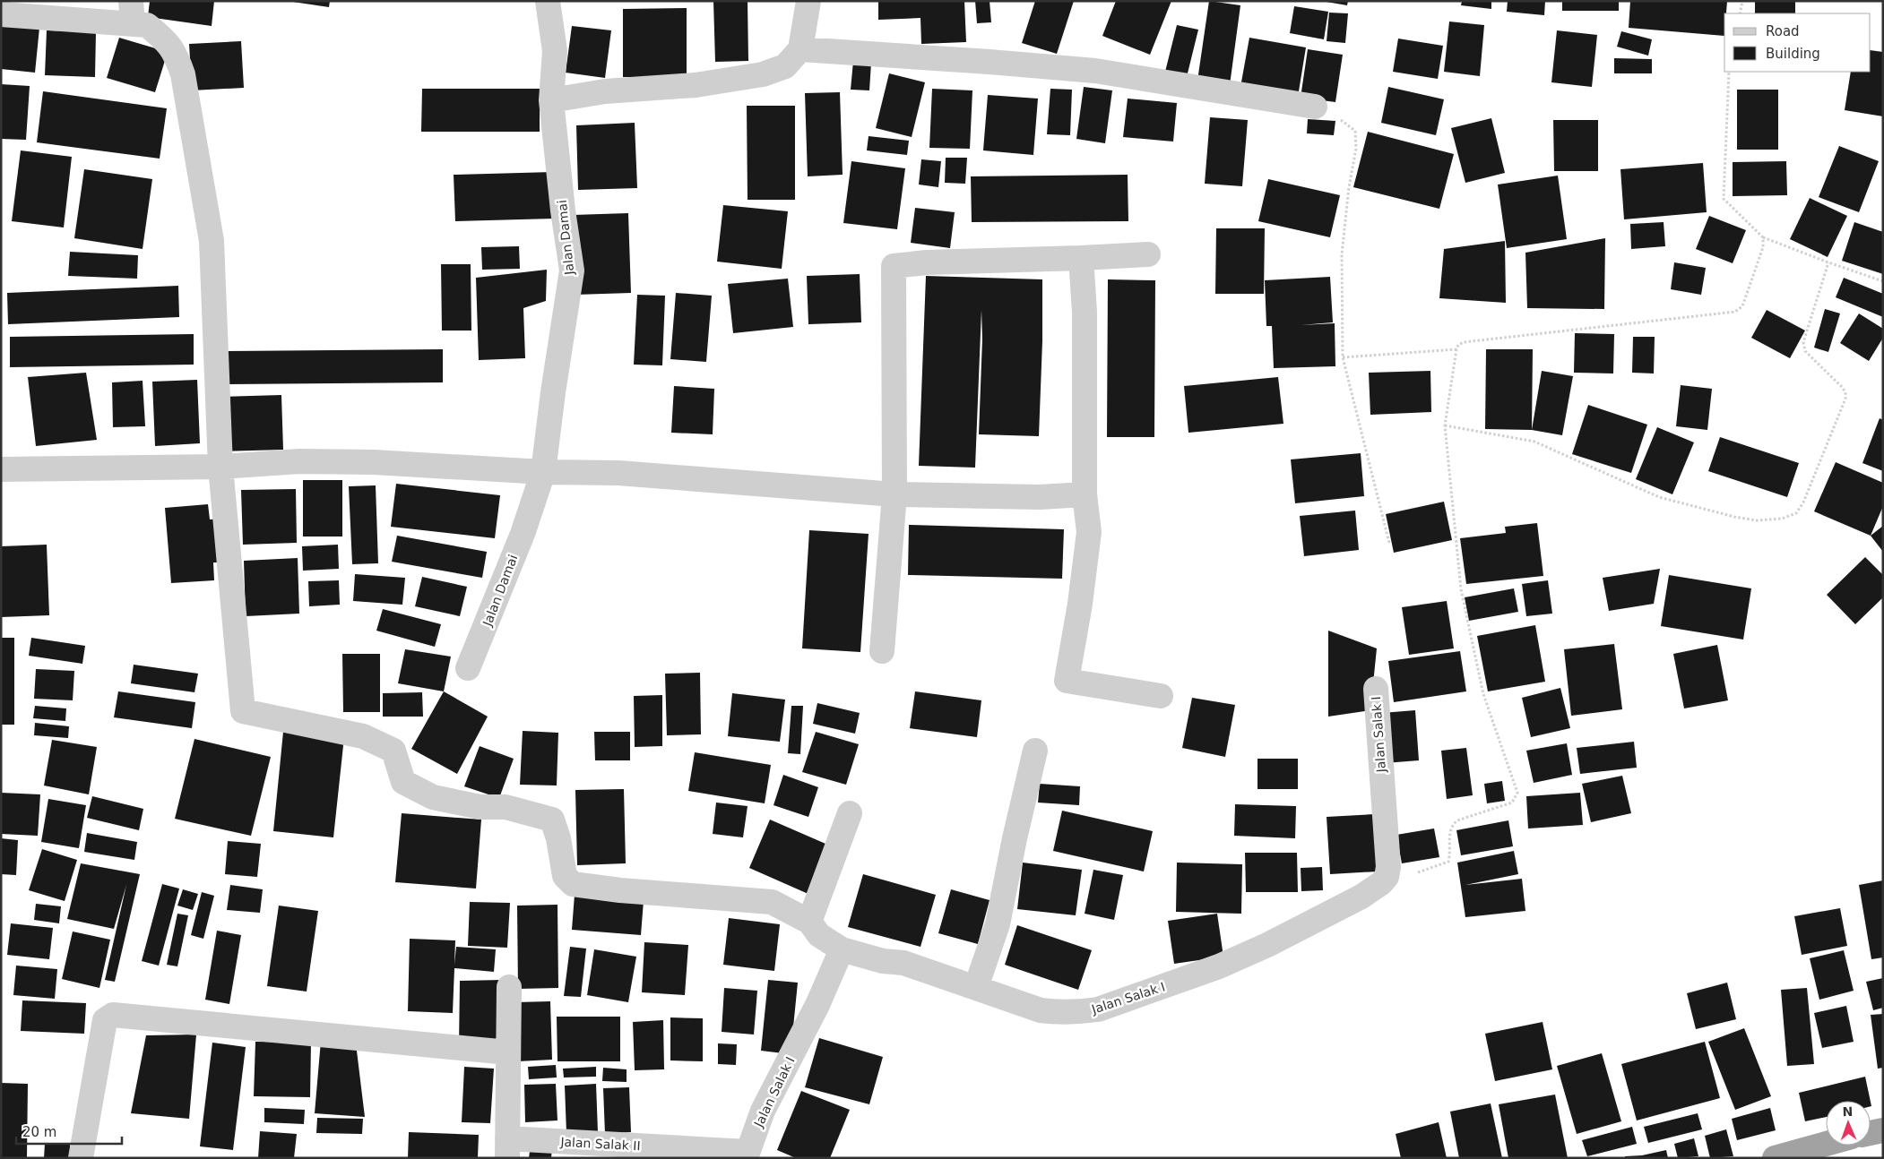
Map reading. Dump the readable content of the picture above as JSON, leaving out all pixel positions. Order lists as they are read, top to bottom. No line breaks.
{"streets":{"street":["Jalan Damai","Jalan Salak I","Jalan Salak II"]},"crossings":[["Jalan Salak I","Jalan Salak II"]],"legend":["Road","Building"],"scale_bar":"20 m","north":"top"}
